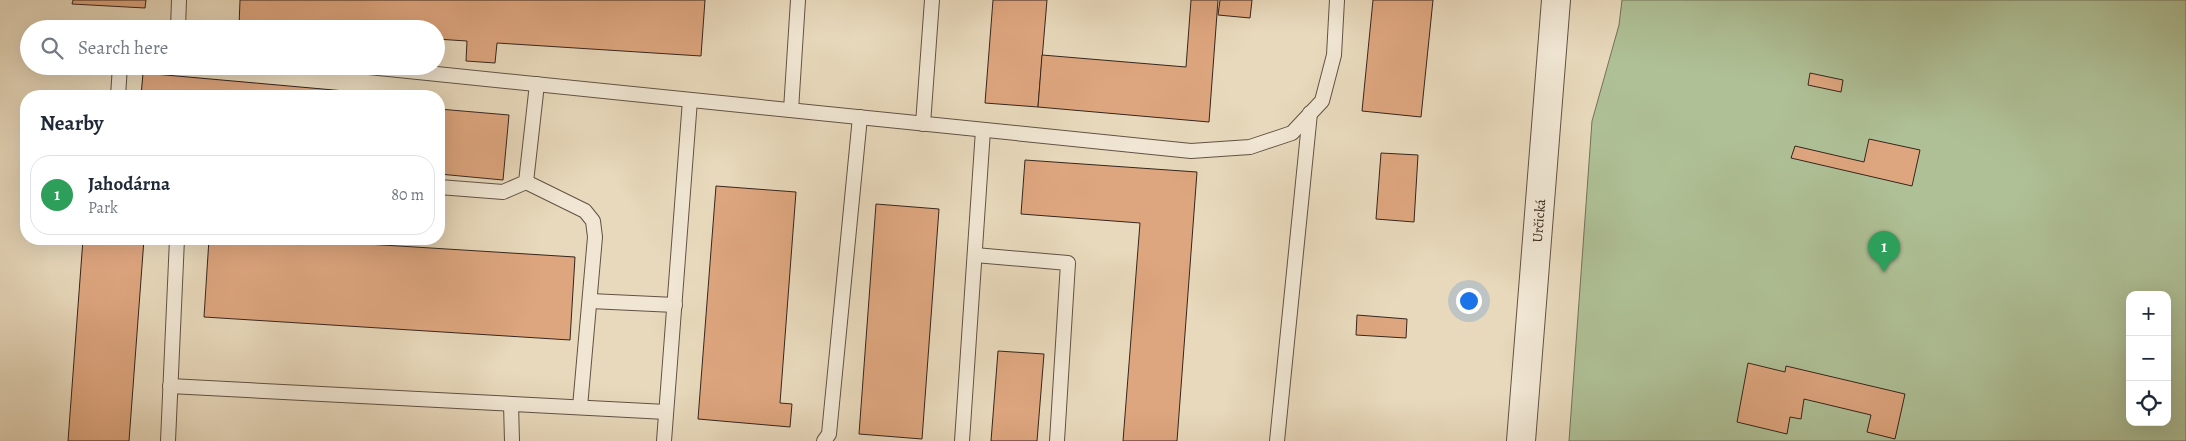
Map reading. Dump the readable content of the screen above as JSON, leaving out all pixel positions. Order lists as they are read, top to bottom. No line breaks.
{"streets":{"street":["Určická"]},"page":{"search":"Search here","heading":"Nearby","list":[{"mark":"1","name":"Jahodárna","note":"Park","value":"80 m"}],"pins":"1","map_buttons":["+","−"]}}
